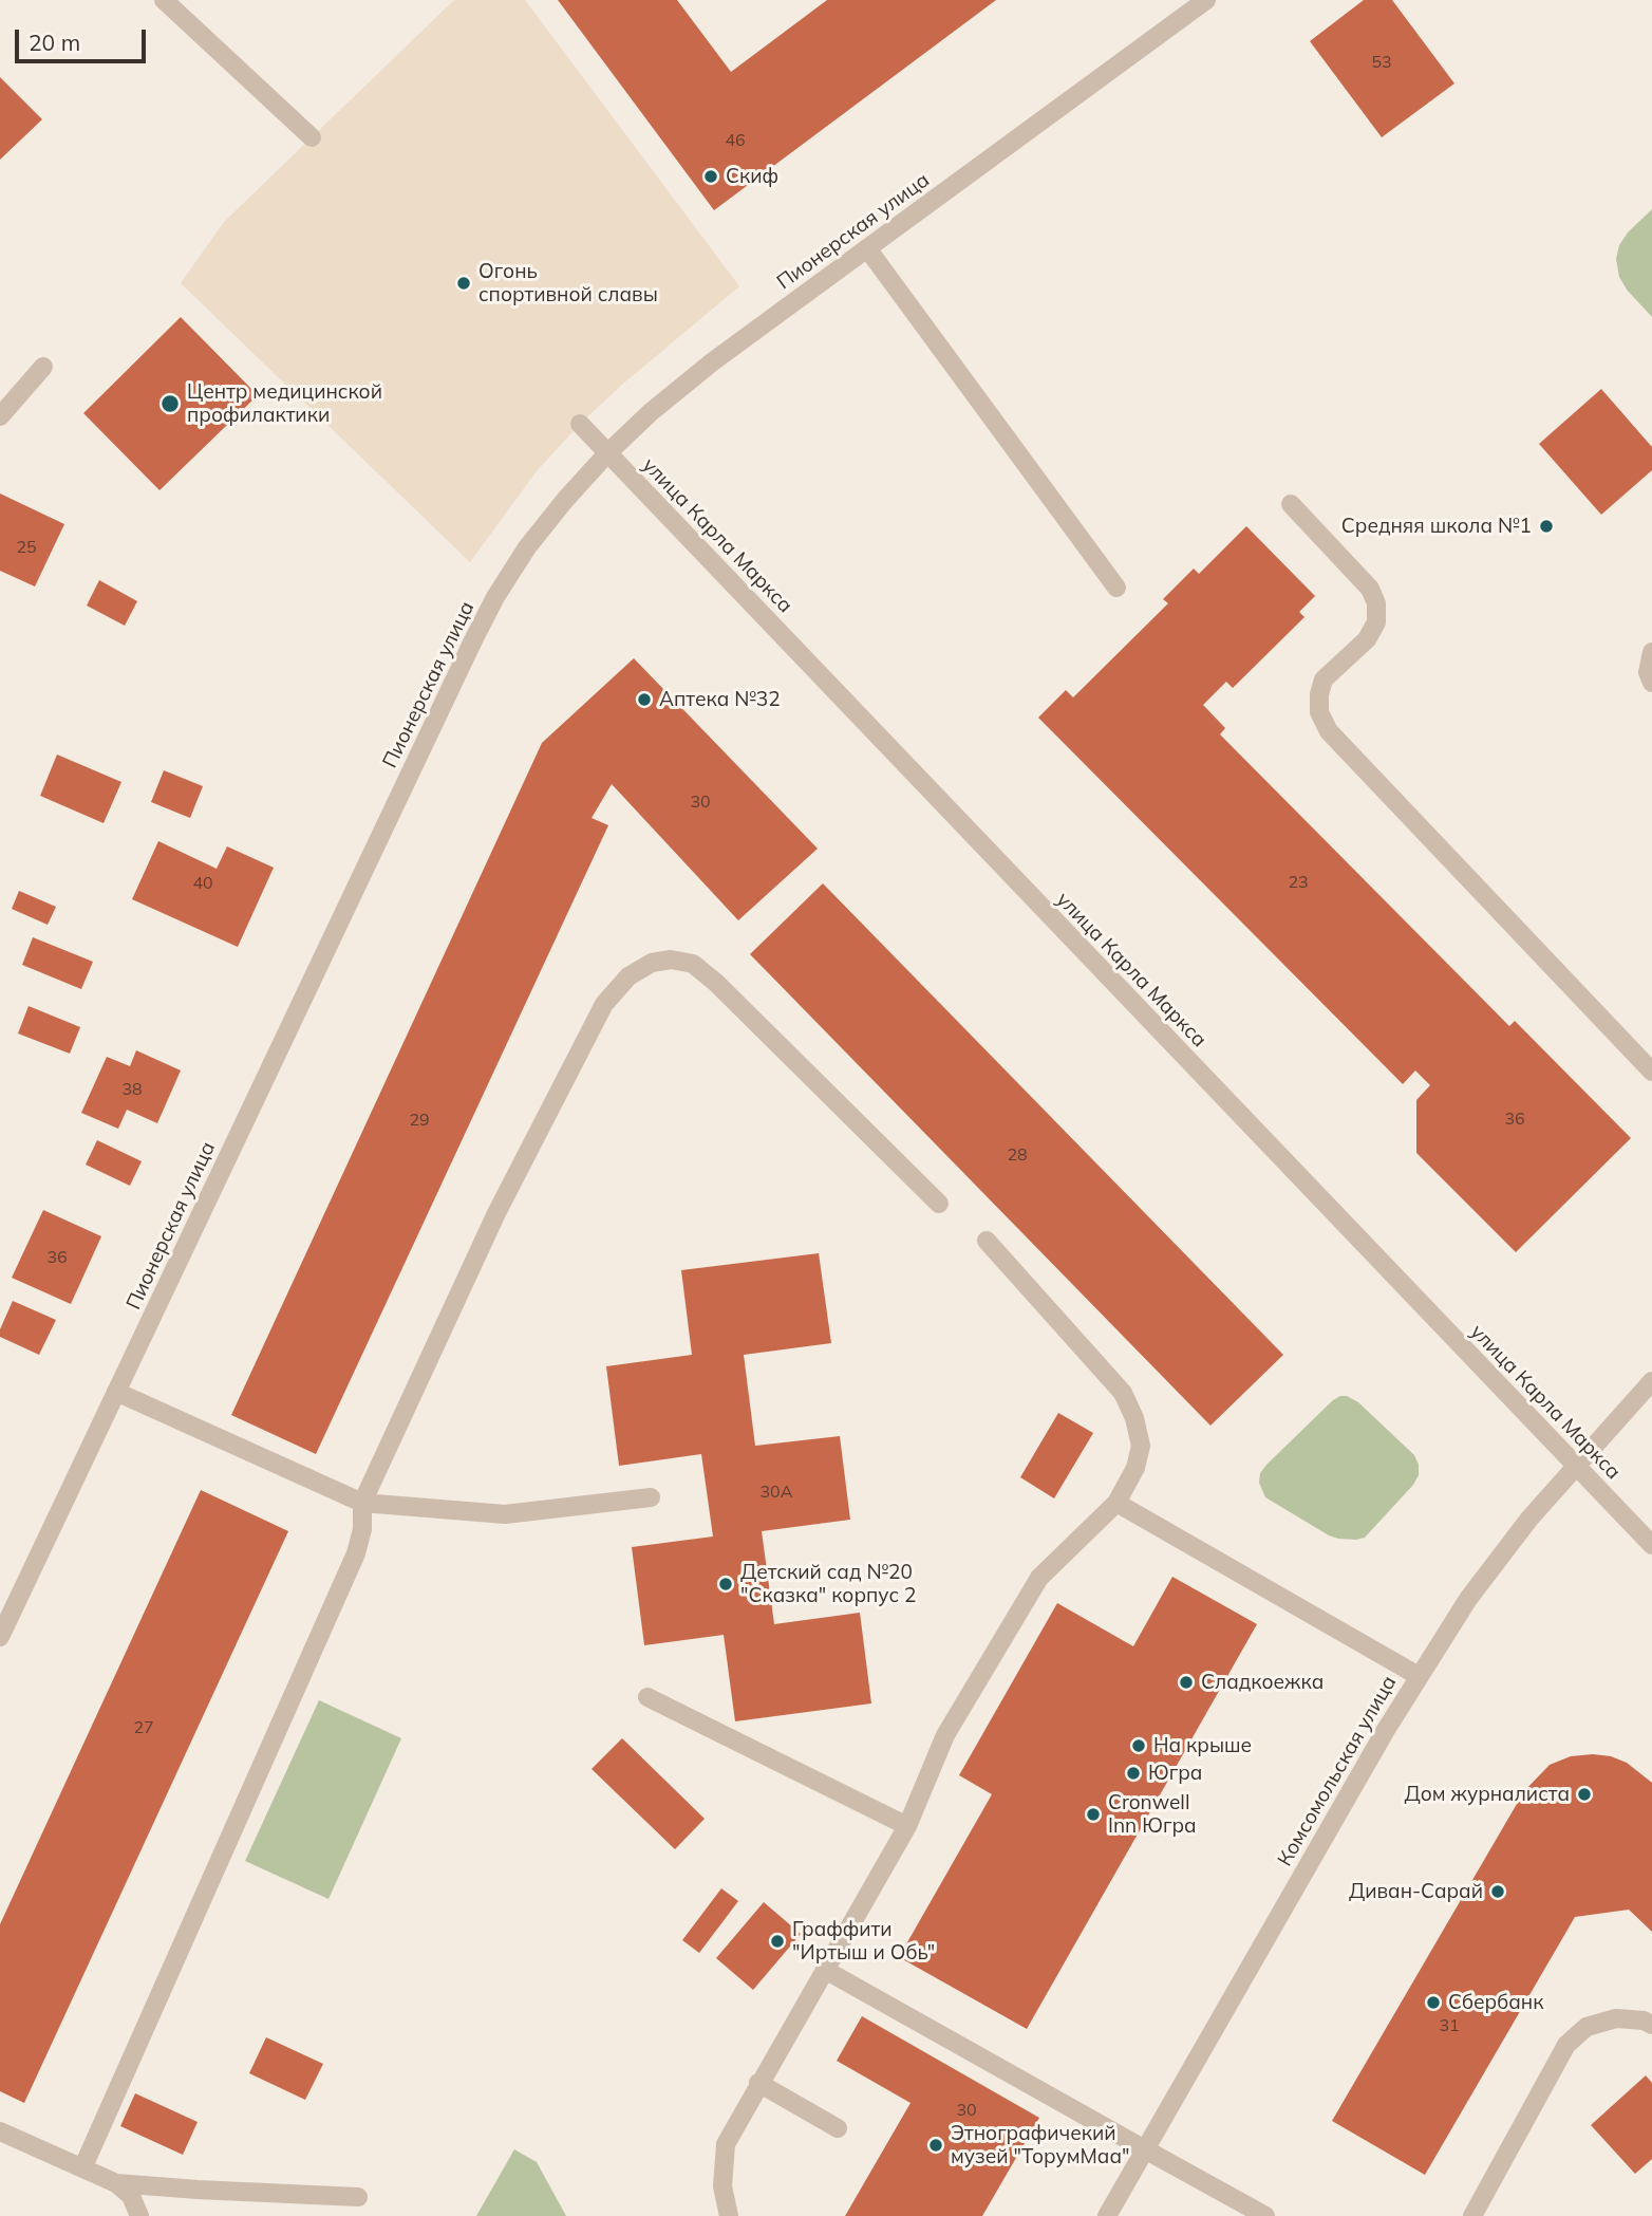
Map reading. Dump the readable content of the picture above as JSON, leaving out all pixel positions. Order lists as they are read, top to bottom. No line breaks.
{"streets":{"street":["Пионерская улица","улица Карла Маркса","Комсомольская улица"]},"crossings":[["Пионерская улица","улица Карла Маркса"],["улица Карла Маркса","Комсомольская улица"]],"places":["Скиф","Огонь спортивной славы","Центр медицинской профилактики","Средняя школа №1","Аптека №32","Детский сад №20 \"Сказка\" корпус 2","Сладкоежка","На крыше","Югра","Дом журналиста","Cronwell Inn Югра","Диван-Сарай","Граффити \"Иртыш и Обь\"","Сбербанк","Этнографичекий музей \"ТорумМаа\""],"house_numbers":["53","46","25","30","23","40","38","36","29","28","36","30А","27","31","30"],"scale_bar":"20 m"}
